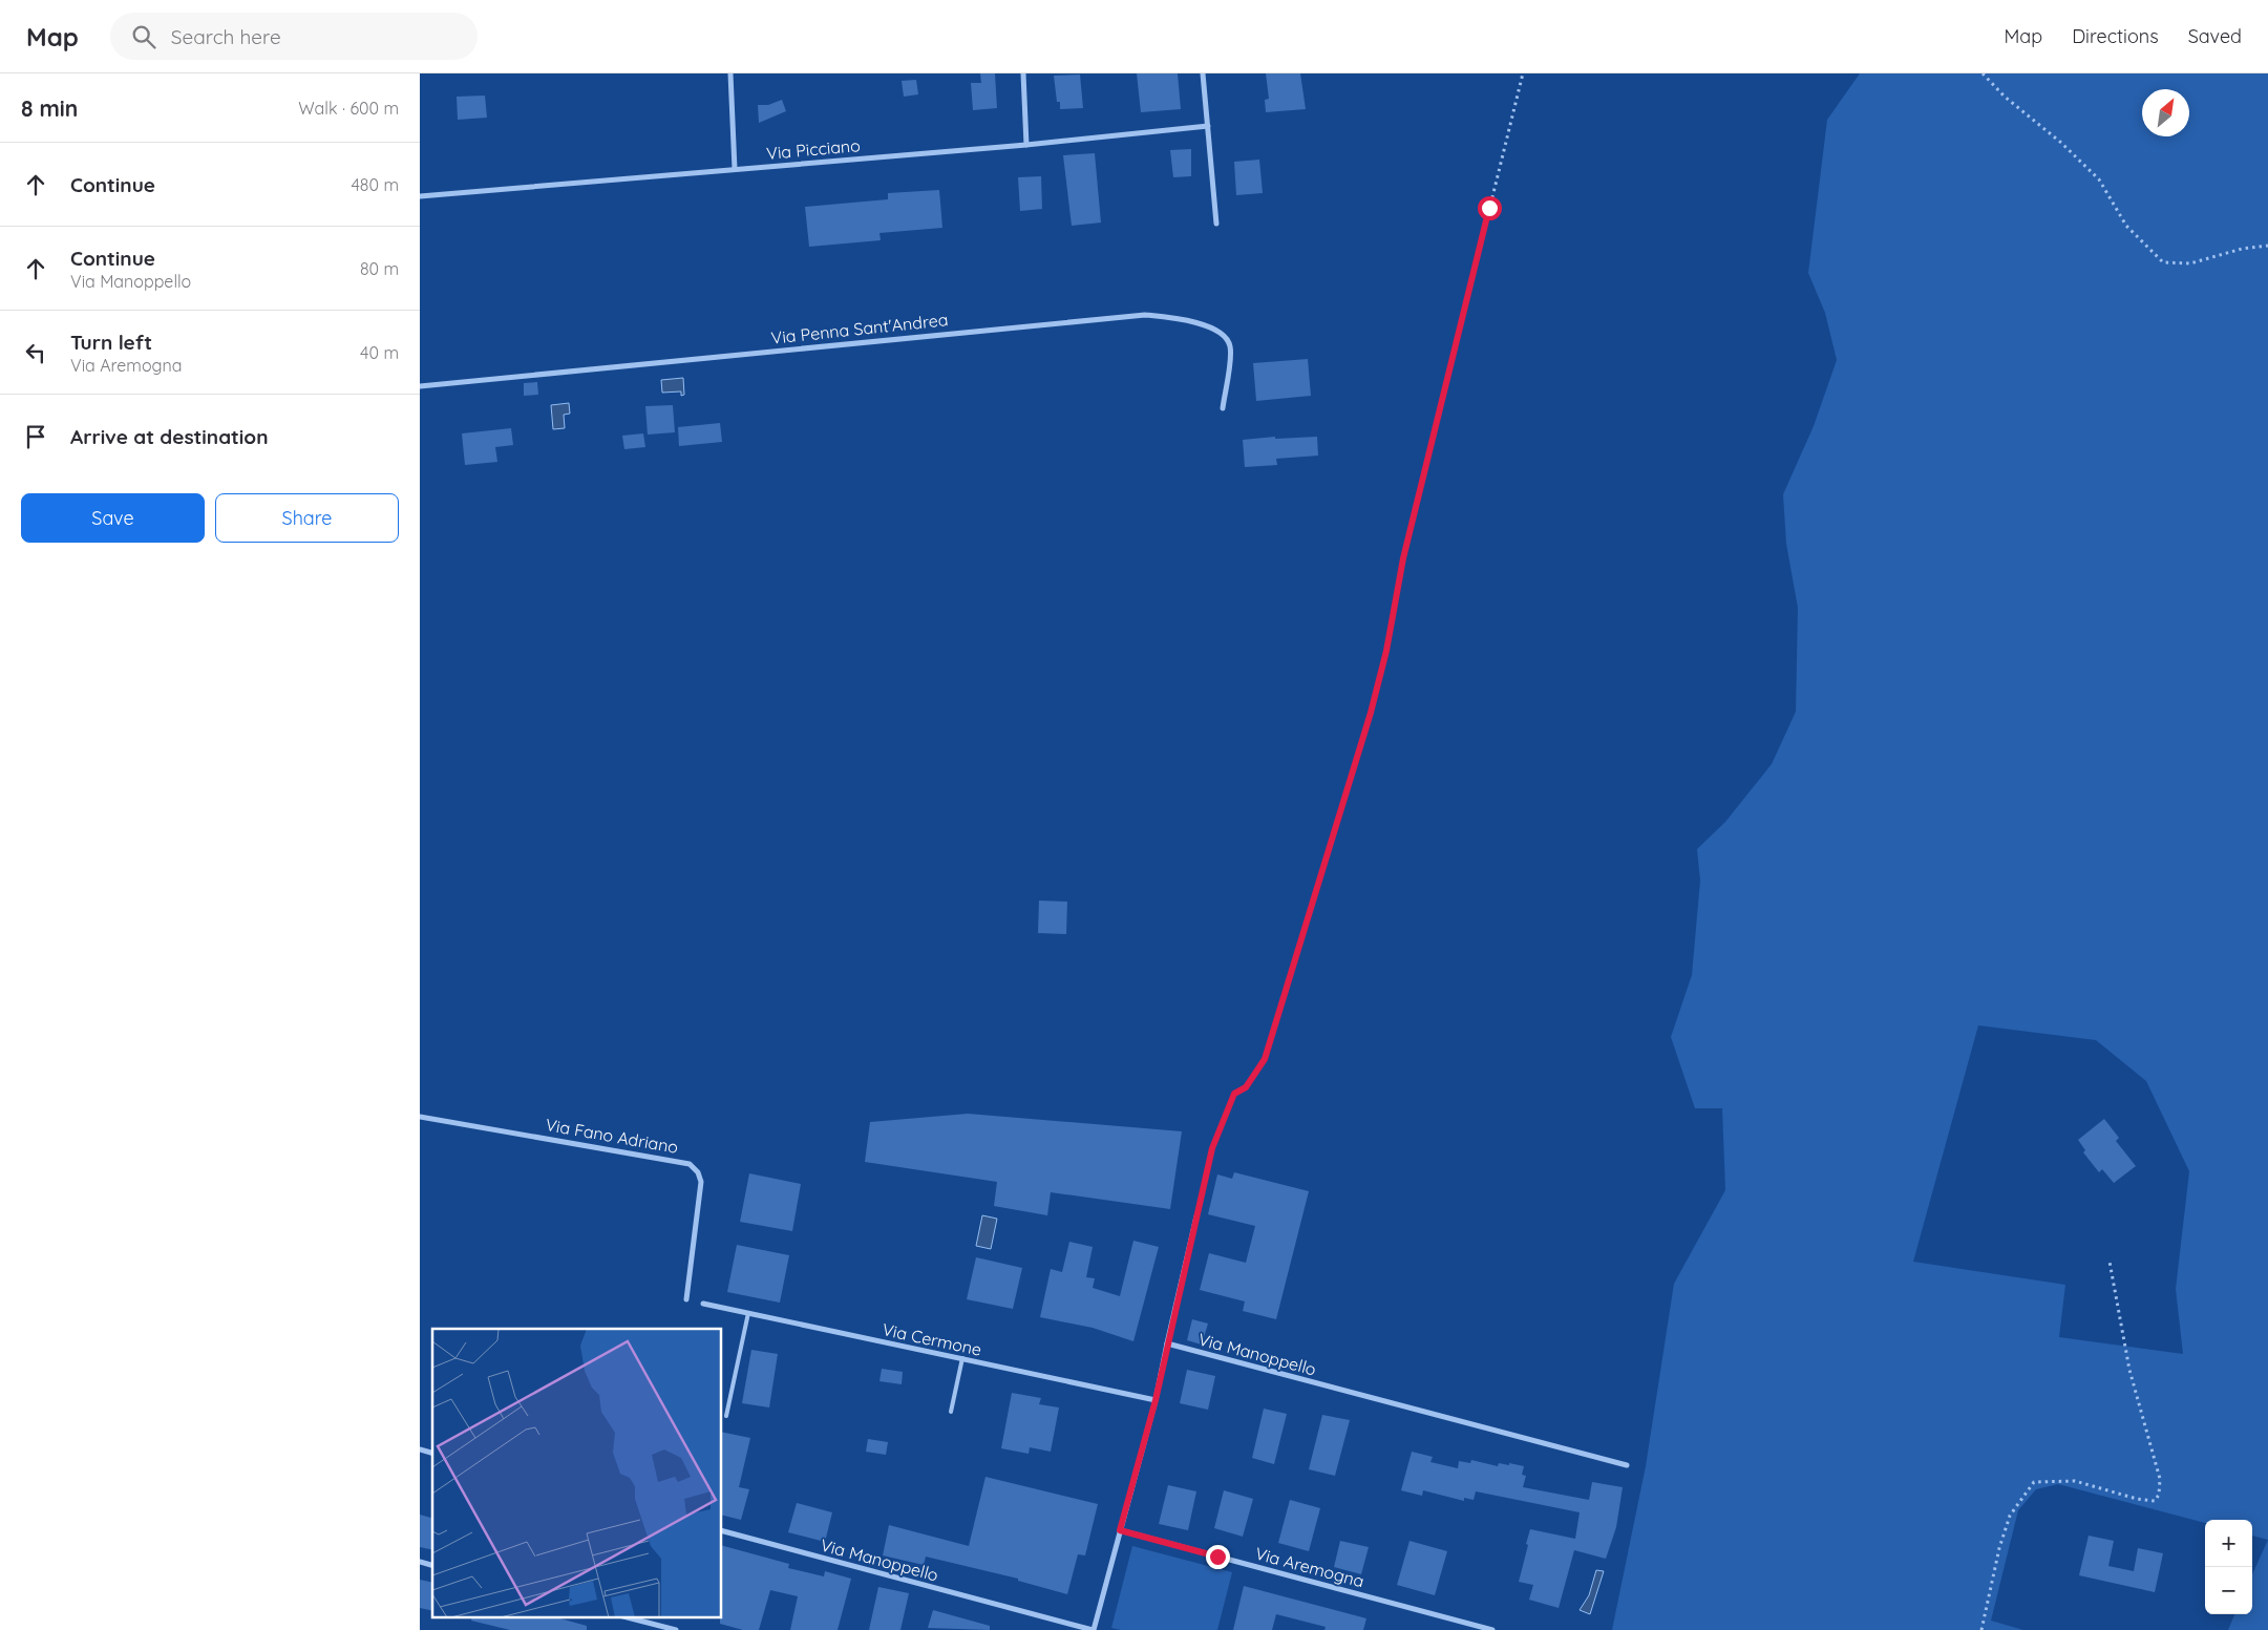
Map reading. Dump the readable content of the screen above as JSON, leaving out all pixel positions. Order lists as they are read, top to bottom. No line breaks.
{"streets":{"street":["Via Picciano","Via Penna Sant'Andrea","Via Fano Adriano","Via Cermone","Via Manoppello","Via Aremogna"]},"crossings":[["Via Cermone","Via Manoppello"],["Via Manoppello","Via Aremogna"]],"north":"top right","page":{"header":"Map","search":"Search here","nav":["Map","Directions","Saved"],"heading":["8 min","Walk · 600 m"],"list":[["Continue","480 m"],["Continue","Via Manoppello","80 m"],["Turn left","Via Aremogna","40 m"],"Arrive at destination"],"buttons":["Save","Share"],"map_buttons":["+","−"]}}
